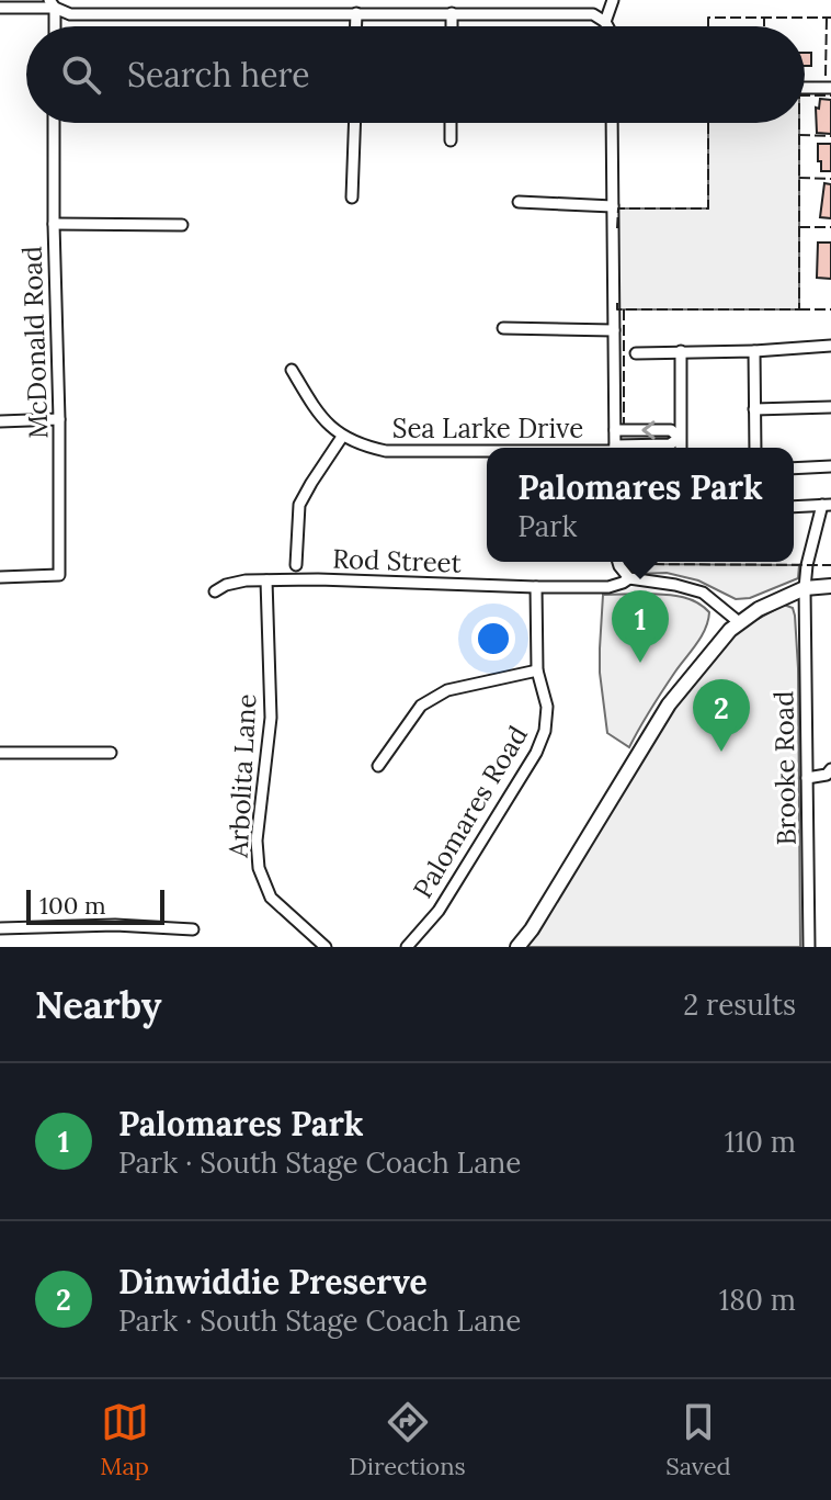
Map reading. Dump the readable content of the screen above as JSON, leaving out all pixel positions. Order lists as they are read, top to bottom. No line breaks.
{"streets":{"street":["McDonald Road","Sea Larke Drive","Rod Street","Brooke Road","Arbolita Lane","Palomares Road"]},"crossings":[["Rod Street","Arbolita Lane"],["Rod Street","Palomares Road"]],"scale_bar":"100 m","page":{"search":"Search here","popup":["Palomares Park","Park"],"pins":["1","2"],"scale":"100 m","heading":["Nearby","2 results"],"list":[{"mark":"1","name":"Palomares Park","note":"Park · South Stage Coach Lane","value":"110 m"},{"mark":"2","name":"Dinwiddie Preserve","note":"Park · South Stage Coach Lane","value":"180 m"}],"nav":["Map","Directions","Saved"]}}
